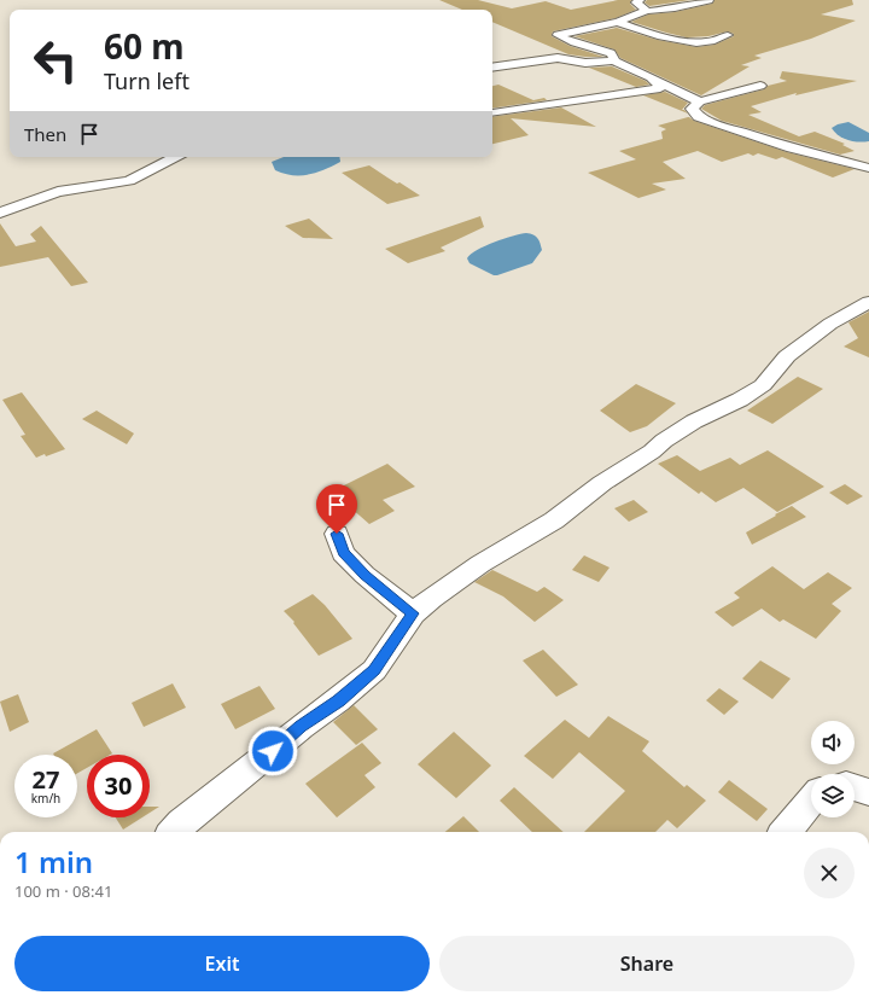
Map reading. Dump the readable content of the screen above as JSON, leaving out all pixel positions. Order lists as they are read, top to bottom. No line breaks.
{"page":{"turn":["60 m","Turn left"],"then":"Then","speed":"27 km/h","limit":"30","heading":["1 min","100 m · 08:41"],"buttons":["Exit","Share"]}}
